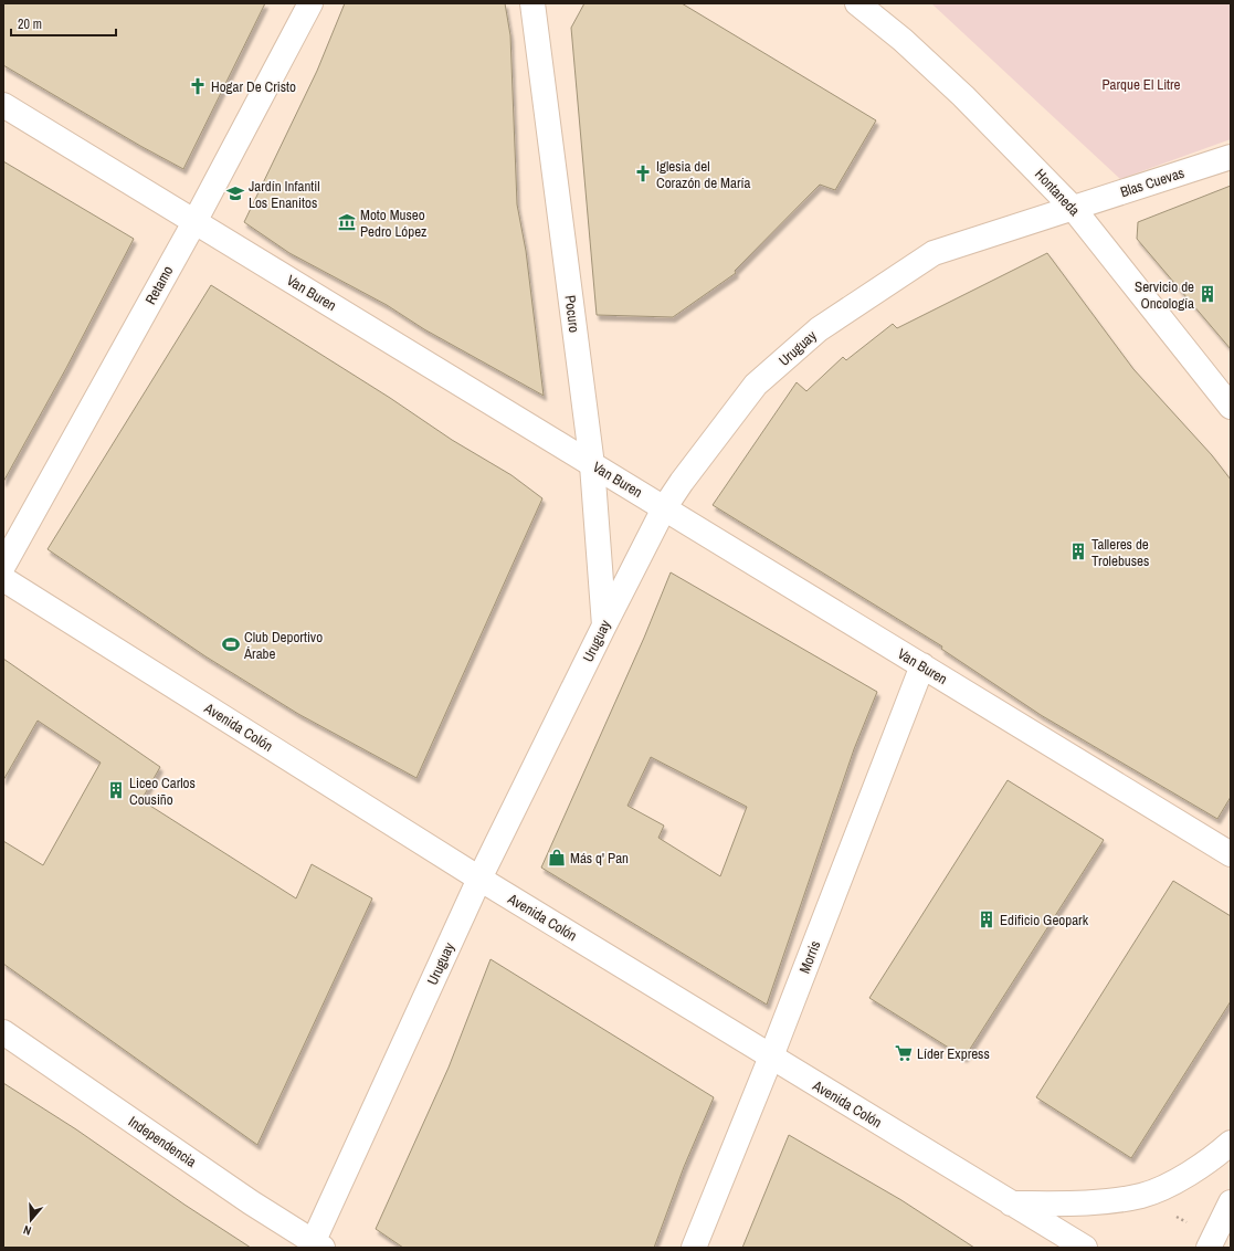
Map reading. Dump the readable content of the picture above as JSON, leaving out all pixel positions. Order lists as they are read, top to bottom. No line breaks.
{"streets":{"street":["Blas Cuevas","Hontaneda","Retamo","Van Buren","Pocuro","Uruguay","Avenida Colón","Morris","Independencia"]},"crossings":[["Blas Cuevas","Hontaneda"],["Blas Cuevas","Uruguay"],["Hontaneda","Uruguay"],["Retamo","Van Buren"],["Van Buren","Pocuro"],["Van Buren","Uruguay"],["Van Buren","Morris"],["Pocuro","Uruguay"],["Uruguay","Avenida Colón"],["Uruguay","Independencia"],["Avenida Colón","Morris"]],"parks":["Parque El Litre"],"places":{"church":["Hogar De Cristo","Iglesia del Corazón de María"],"school or university":["Jardín Infantil Los Enanitos"],"museum":["Moto Museo Pedro López"],"building":["Servicio de Oncología","Talleres de Trolebuses","Liceo Carlos Cousiño","Edificio Geopark"],"sports":["Club Deportivo Árabe"],"shop":["Más q' Pan"],"supermarket":["Líder Express"]},"scale_bar":"20 m","north":"bottom"}
